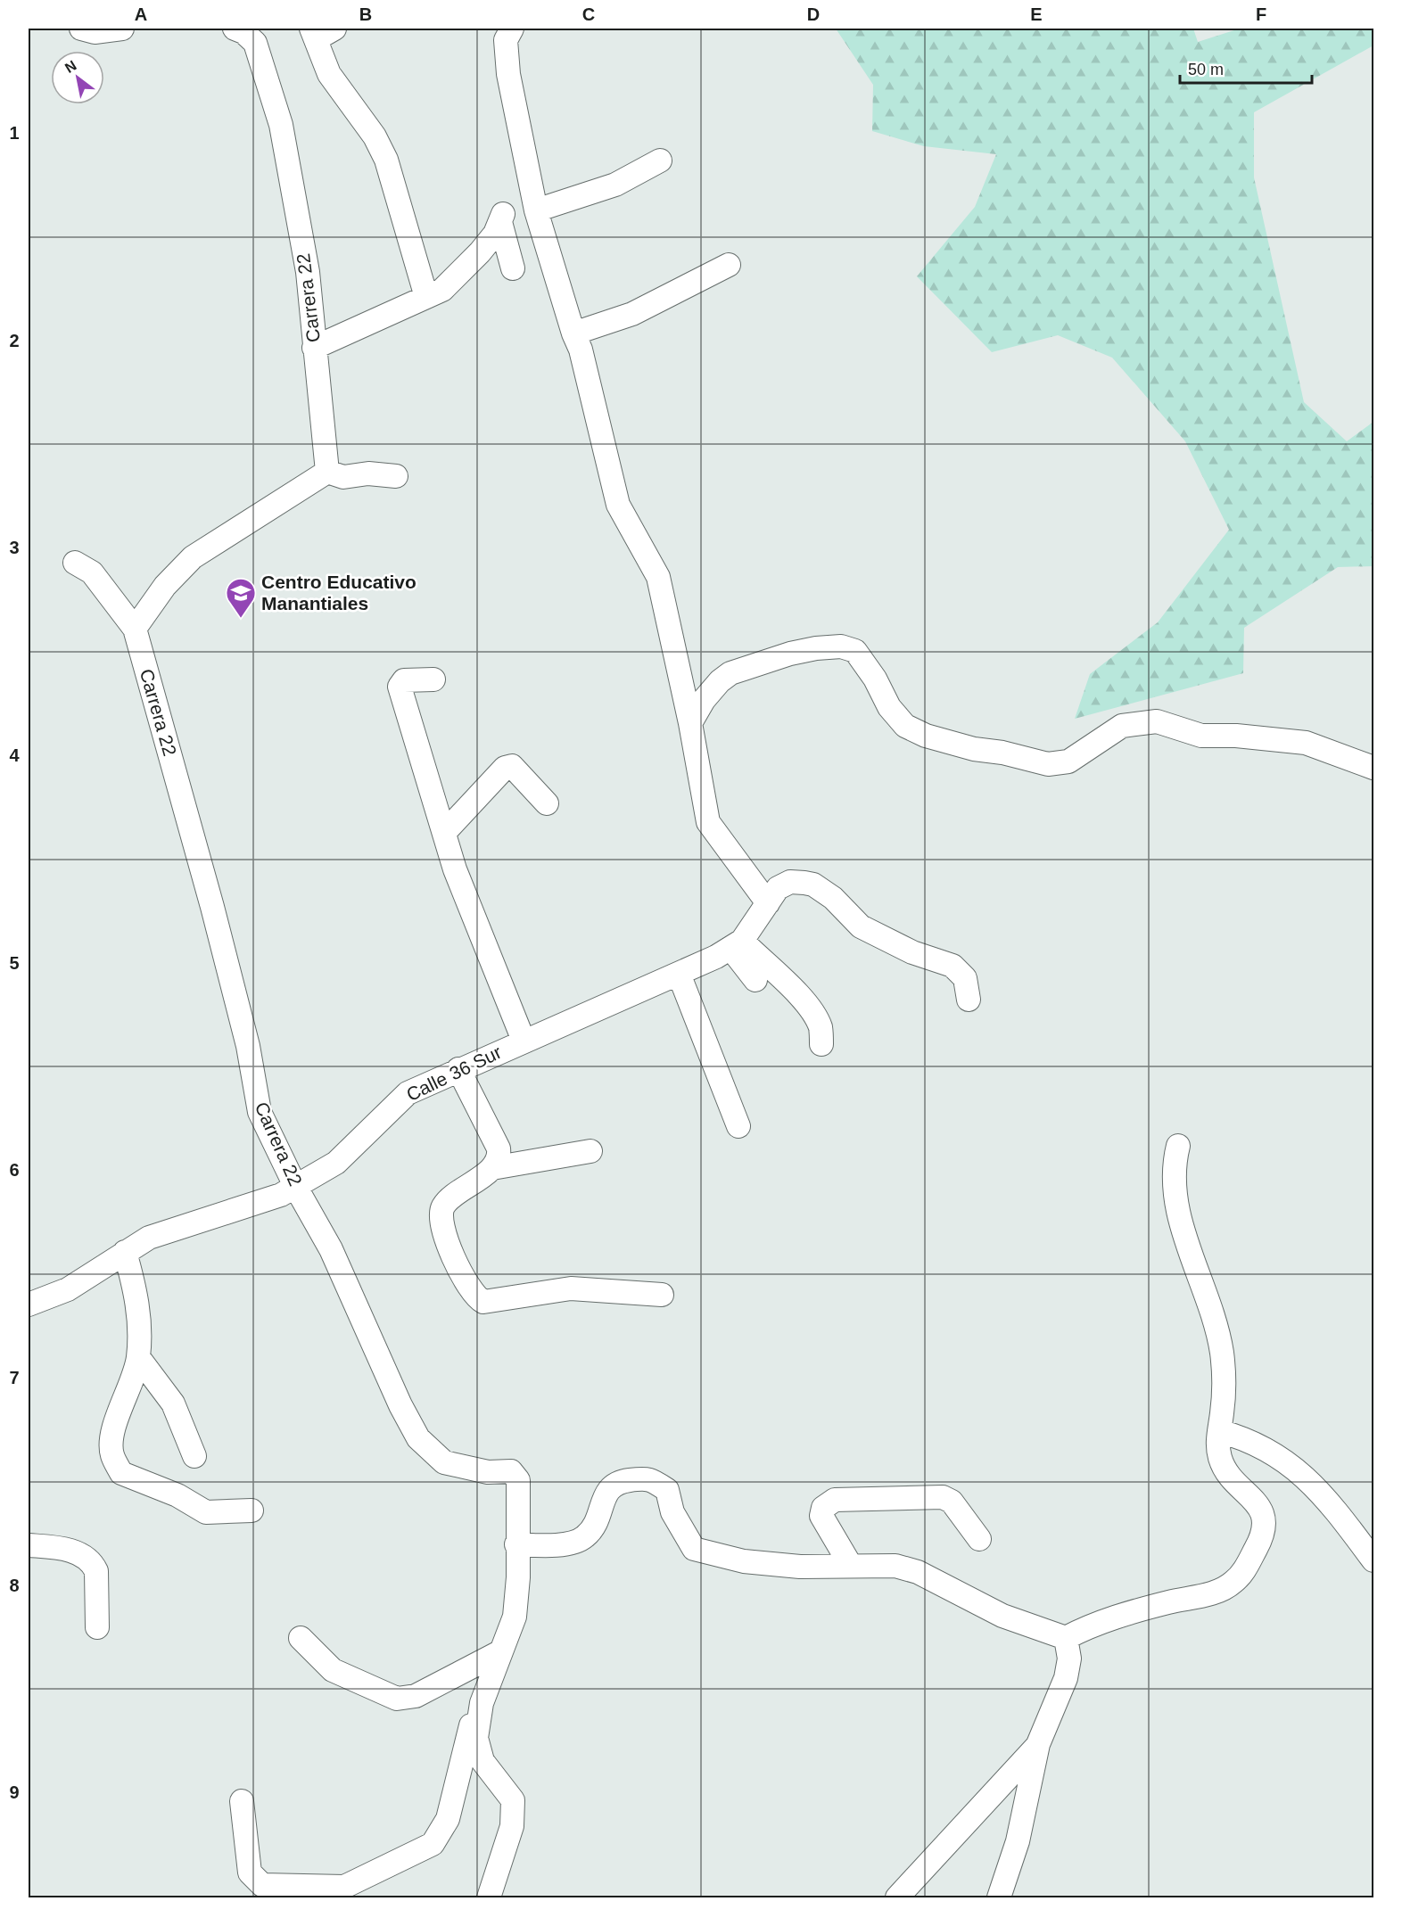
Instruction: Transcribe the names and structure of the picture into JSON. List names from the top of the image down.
{
  "streets": {
    "street": ["Carrera 22", "Calle 36 Sur"]
  },
  "crossings": [
    ["Carrera 22", "Calle 36 Sur"]
  ],
  "places": {
    "school or university": ["Centro Educativo Manantiales"]
  },
  "scale_bar": "50 m",
  "north": "top left",
  "grid": {
    "columns": [
      "A",
      "B",
      "C",
      "D",
      "E",
      "F"
    ],
    "rows": [
      "1",
      "2",
      "3",
      "4",
      "5",
      "6",
      "7",
      "8",
      "9"
    ]
  }
}
